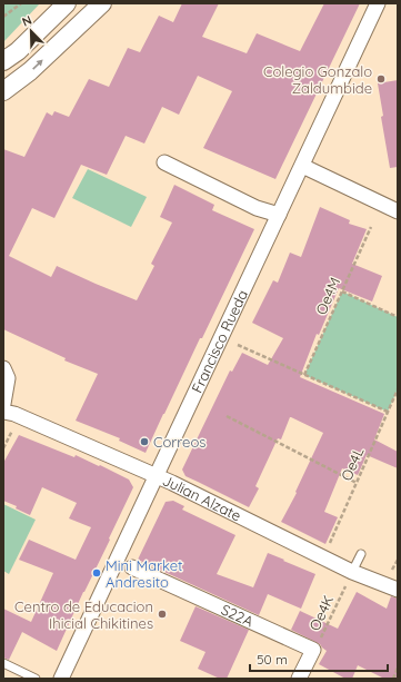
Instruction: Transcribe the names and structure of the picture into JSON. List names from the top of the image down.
{
  "streets": {
    "street": ["Francisco Rueda", "Julian Alzate", "S22A"],
    "path": ["Oe4M", "Oe4L", "Oe4K"]
  },
  "crossings": [
    ["Francisco Rueda", "Julian Alzate"],
    ["Julian Alzate", "Oe4K"]
  ],
  "places": [
    "Colegio Gonzalo Zaldumbide",
    "Correos",
    "Mini Market Andresito",
    "Centro de Educacion Ihicial Chikitines"
  ],
  "scale_bar": "50 m",
  "north": "top left"
}
